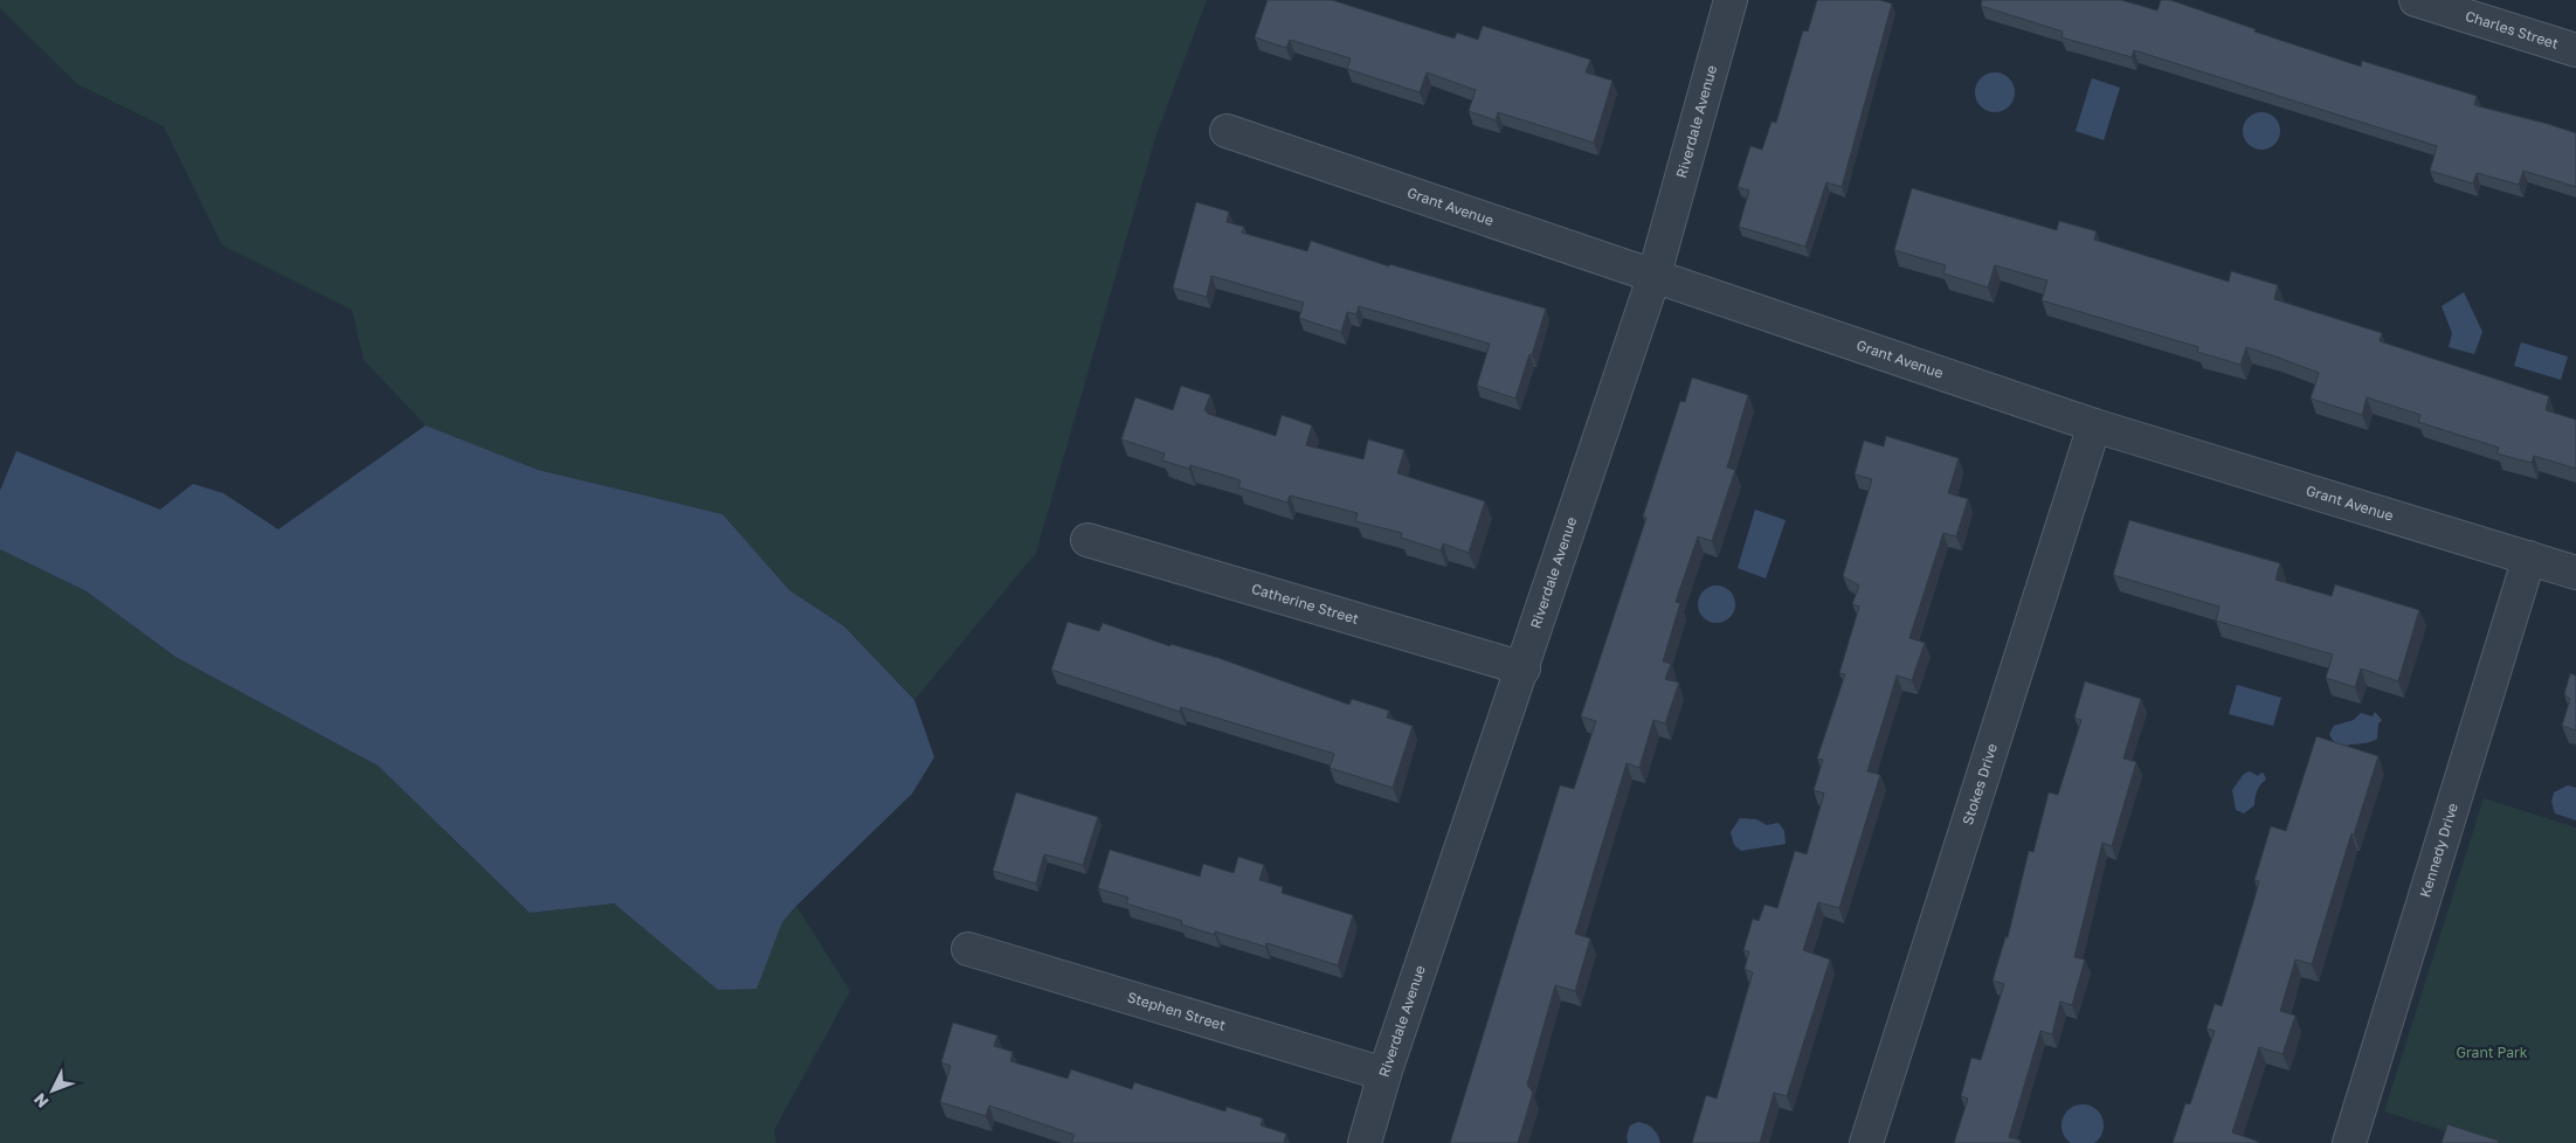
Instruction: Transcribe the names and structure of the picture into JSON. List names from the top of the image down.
{
  "streets": {
    "street": [
      "Charles Street",
      "Riverdale Avenue",
      "Grant Avenue",
      "Catherine Street",
      "Stokes Drive",
      "Kennedy Drive",
      "Stephen Street"
    ]
  },
  "crossings": [
    ["Riverdale Avenue", "Grant Avenue"],
    ["Riverdale Avenue", "Catherine Street"],
    ["Riverdale Avenue", "Stephen Street"],
    ["Grant Avenue", "Stokes Drive"],
    ["Grant Avenue", "Kennedy Drive"]
  ],
  "parks": ["Grant Park"],
  "north": "bottom left"
}
